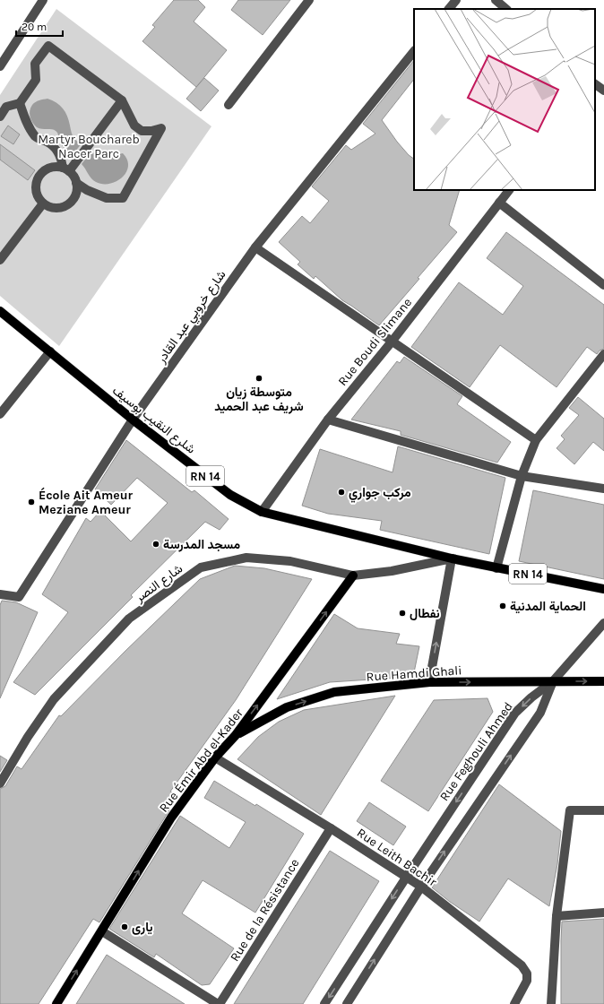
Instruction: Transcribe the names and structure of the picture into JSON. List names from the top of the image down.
{
  "streets": {
    "main road": [
      "شلرع النقيب بوسيف",
      "RN 14",
      "Rue Hamdi Ghali",
      "Rue Émir Abd el-Kader"
    ],
    "street": [
      "شارع خروبي عبد القادر",
      "Rue Boudi Slimane",
      "شارع النصر",
      "Rue Feghouli Ahmed",
      "Rue Leith Bachir",
      "Rue de la Résistance"
    ]
  },
  "crossings": [
    ["شارع خروبي عبد القادر", "شلرع النقيب بوسيف"],
    ["Rue Boudi Slimane", "شلرع النقيب بوسيف"],
    ["شلرع النقيب بوسيف", "RN 14"],
    ["شلرع النقيب بوسيف", "شارع النصر"],
    ["RN 14", "شارع النصر"],
    ["شارع النصر", "Rue Émir Abd el-Kader"],
    ["Rue Hamdi Ghali", "Rue Feghouli Ahmed"],
    ["Rue Hamdi Ghali", "Rue Émir Abd el-Kader"],
    ["Rue Feghouli Ahmed", "Rue Leith Bachir"],
    ["Rue Émir Abd el-Kader", "Rue Leith Bachir"],
    ["Rue Leith Bachir", "Rue de la Résistance"]
  ],
  "one_way": ["Rue Hamdi Ghali", "Rue Émir Abd el-Kader"],
  "parks": ["Martyr Bouchareb Nacer Parc"],
  "places": [
    "متوسطة زيان شريف عبد الحميد",
    "مركب جواري",
    "École Ait Ameur Meziane Ameur",
    "مسجد المدرسة",
    "الحماية المدنية",
    "نفطال",
    "يارى"
  ],
  "scale_bar": "20 m"
}
